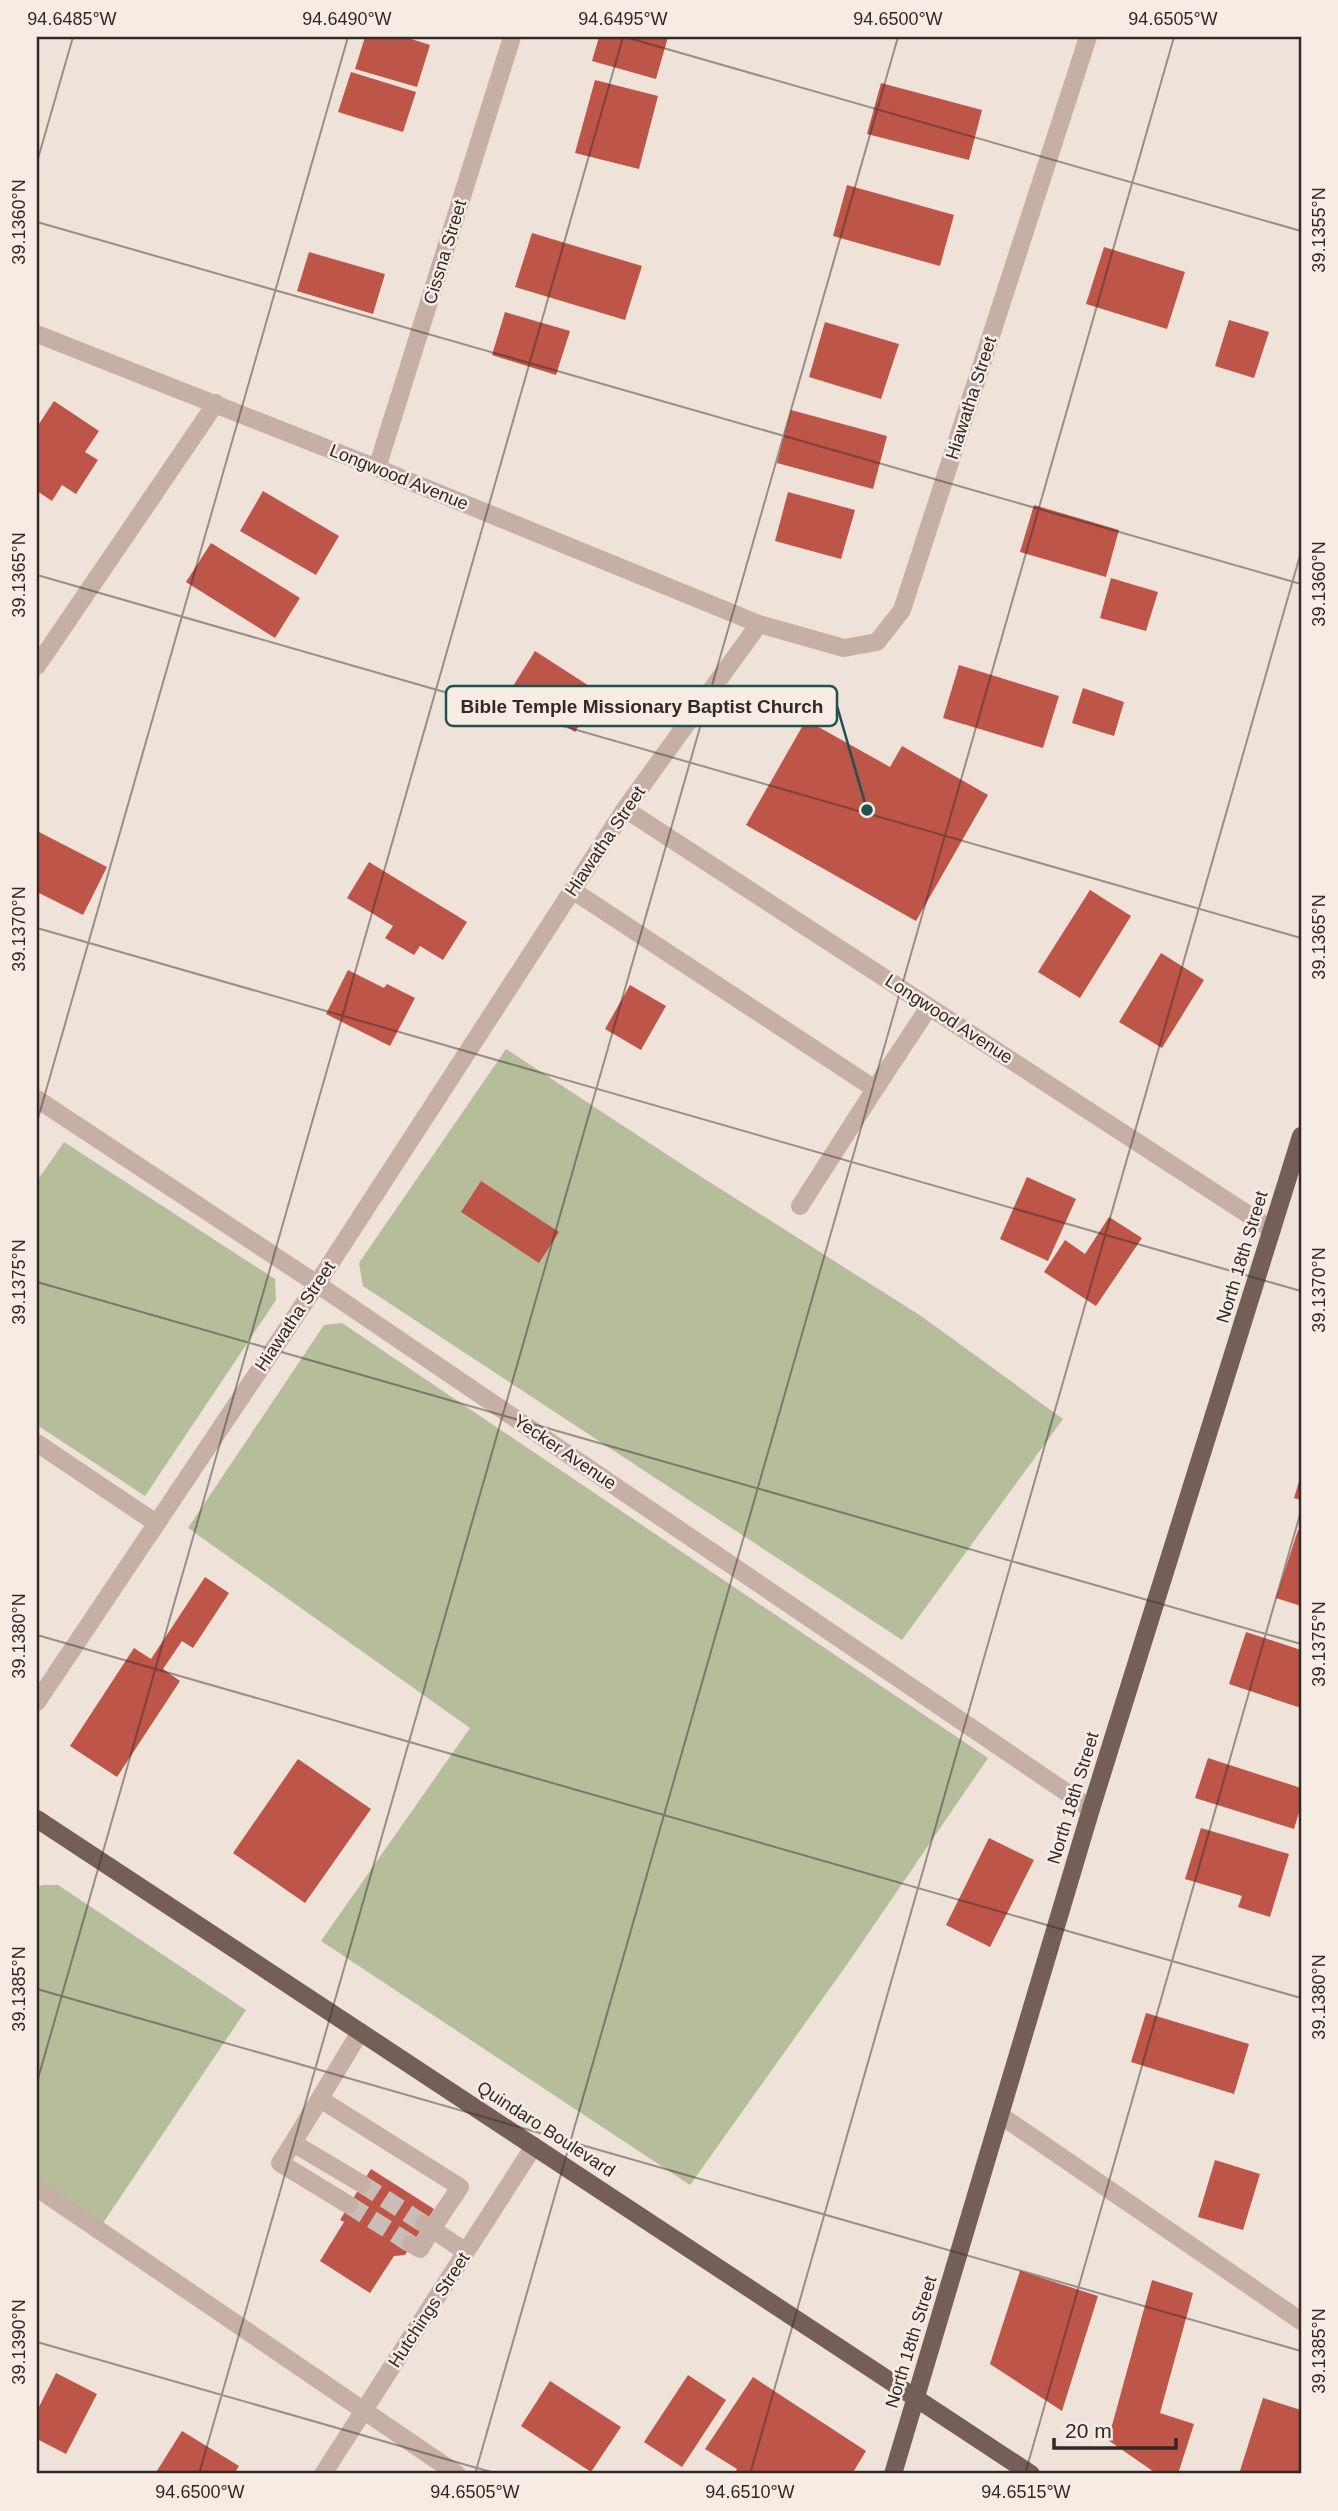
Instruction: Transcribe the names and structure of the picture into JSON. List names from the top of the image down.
{
  "streets": {
    "main road": ["North 18th Street", "Quindaro Boulevard"],
    "street": [
      "Cissna Street",
      "Hiawatha Street",
      "Longwood Avenue",
      "Yecker Avenue",
      "Hutchings Street"
    ]
  },
  "crossings": [
    ["Cissna Street", "Longwood Avenue"],
    ["Hiawatha Street", "Longwood Avenue"],
    ["Hiawatha Street", "Yecker Avenue"],
    ["Longwood Avenue", "North 18th Street"],
    ["North 18th Street", "Yecker Avenue"],
    ["North 18th Street", "Quindaro Boulevard"],
    ["Quindaro Boulevard", "Hutchings Street"]
  ],
  "places": ["Bible Temple Missionary Baptist Church"],
  "scale_bar": "20 m",
  "coordinates": [
    "94.6485°W",
    "94.6490°W",
    "94.6495°W",
    "94.6500°W",
    "94.6505°W",
    "39.1360°N",
    "39.1355°N",
    "39.1365°N",
    "39.1370°N",
    "39.1375°N",
    "39.1380°N",
    "39.1385°N",
    "39.1390°N",
    "94.6510°W",
    "94.6515°W"
  ]
}
